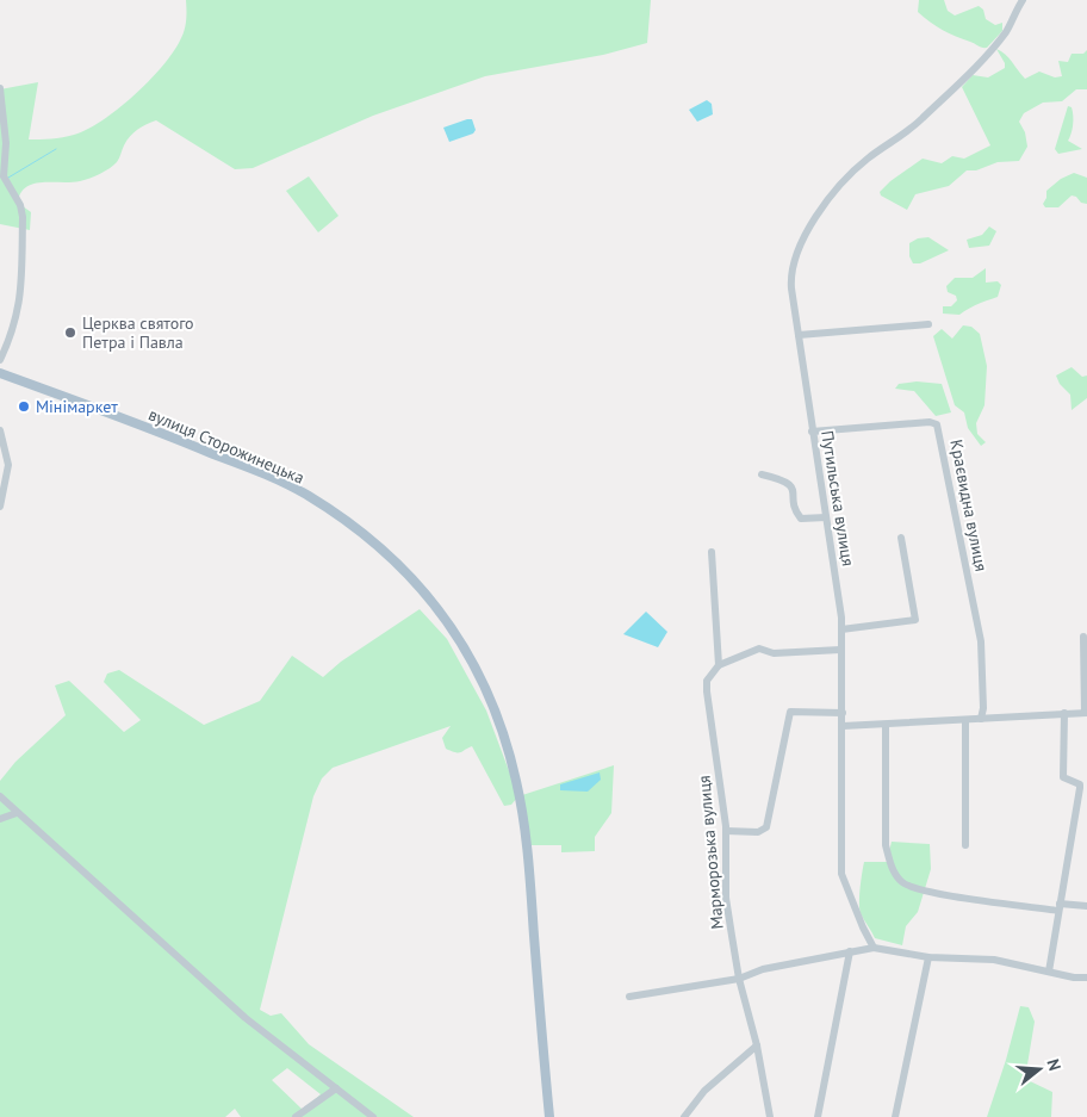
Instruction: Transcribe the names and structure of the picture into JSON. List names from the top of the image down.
{
  "streets": {
    "main road": ["вулиця Сторожинецька"],
    "street": ["Путильська вулиця", "Краєвидна вулиця", "Марморозька вулиця"]
  },
  "crossings": [
    ["Путильська вулиця", "Краєвидна вулиця"]
  ],
  "places": ["Церква святого Петра і Павла", "Мінімаркет"],
  "north": "right"
}
